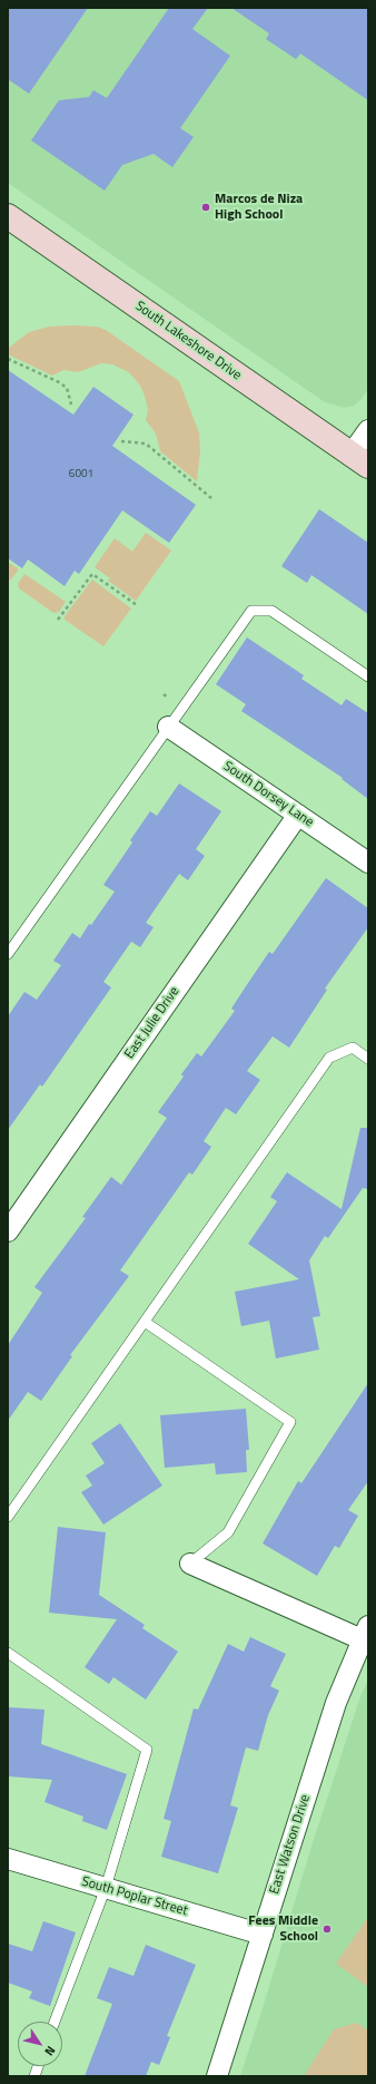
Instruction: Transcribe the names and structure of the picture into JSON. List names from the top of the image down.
{
  "streets": {
    "street": [
      "South Lakeshore Drive",
      "South Dorsey Lane",
      "East Julie Drive",
      "East Watson Drive",
      "South Poplar Street"
    ]
  },
  "crossings": [
    ["South Dorsey Lane", "East Julie Drive"],
    ["East Watson Drive", "South Poplar Street"]
  ],
  "places": ["Marcos de Niza High School", "Fees Middle School"],
  "house_numbers": ["6001"],
  "north": "bottom right"
}
